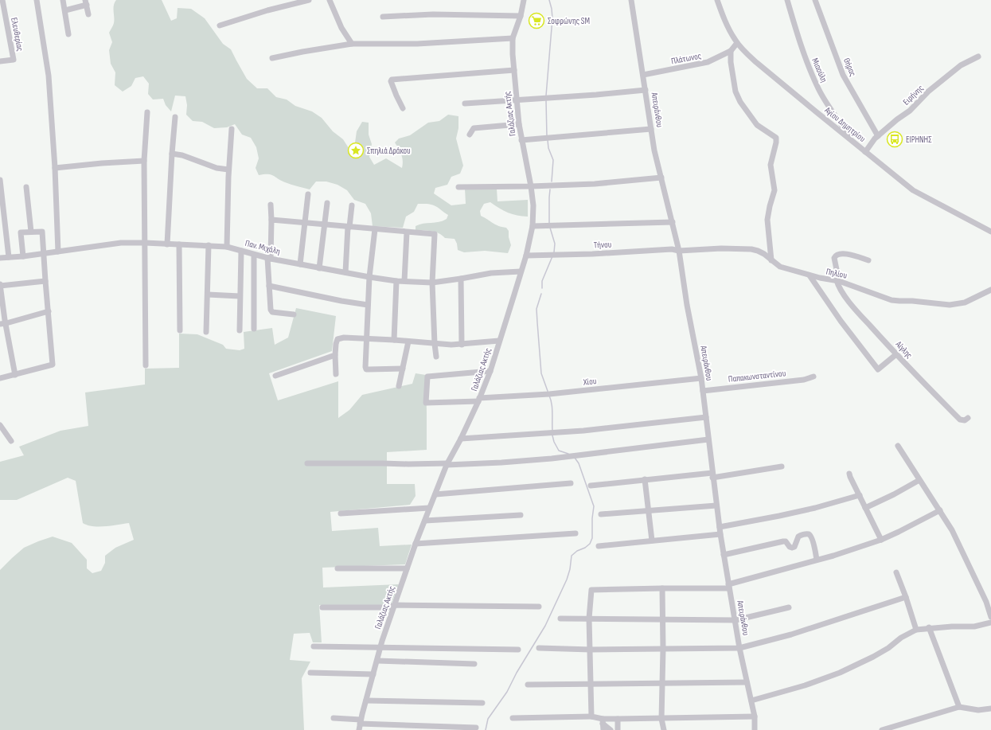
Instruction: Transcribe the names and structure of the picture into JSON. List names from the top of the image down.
{
  "streets": {
    "street": [
      "Ελευθερίας",
      "Πλάτωνος",
      "Θήρας",
      "Μιαούλη",
      "Ειρήνης",
      "Απειράνθου",
      "Γαλάζιας Ακτής",
      "Αγίου Δημητρίου",
      "Τήνου",
      "Παν. Μιχάλη",
      "Πηλίου",
      "Αίγλης",
      "Παπακωνσταντίνου",
      "Χίου"
    ]
  },
  "crossings": [
    ["Πλάτωνος", "Απειράνθου"],
    ["Θήρας", "Ειρήνης"],
    ["Μιαούλη", "Αγίου Δημητρίου"],
    ["Ειρήνης", "Αγίου Δημητρίου"],
    ["Απειράνθου", "Τήνου"],
    ["Απειράνθου", "Πηλίου"],
    ["Απειράνθου", "Παπακωνσταντίνου"],
    ["Απειράνθου", "Χίου"],
    ["Γαλάζιας Ακτής", "Τήνου"],
    ["Γαλάζιας Ακτής", "Παν. Μιχάλη"],
    ["Γαλάζιας Ακτής", "Χίου"],
    ["Τήνου", "Πηλίου"],
    ["Πηλίου", "Αίγλης"]
  ],
  "places": {
    "supermarket": ["Σοφρώνης SM"],
    "bus stop": ["ΕΙΡΗΝΗΣ"],
    "place": ["Σπηλιά Δράκου"]
  }
}
